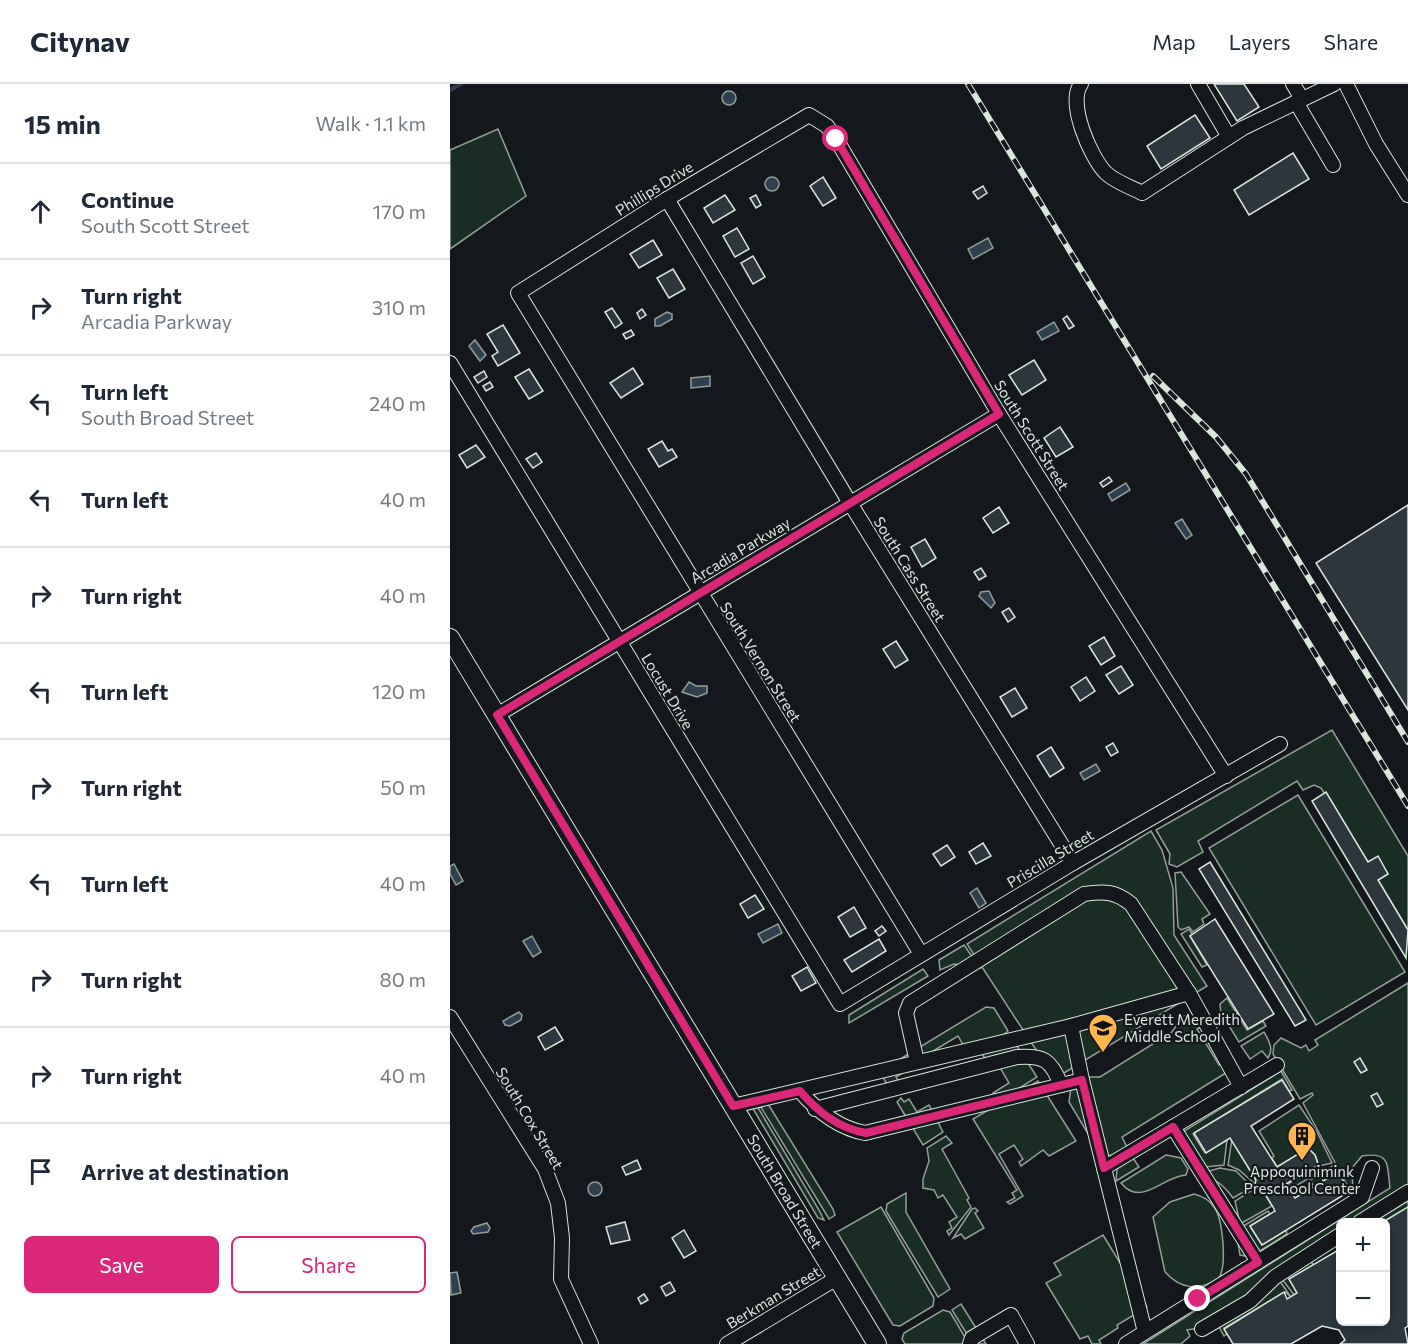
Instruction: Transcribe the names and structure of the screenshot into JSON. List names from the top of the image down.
{
  "streets": {
    "main road": ["South Broad Street"],
    "street": [
      "Phillips Drive",
      "South Scott Street",
      "Arcadia Parkway",
      "South Cass Street",
      "South Vernon Street",
      "Locust Drive",
      "Priscilla Street",
      "South Cox Street",
      "Berkman Street"
    ]
  },
  "crossings": [
    ["Phillips Drive", "South Scott Street"],
    ["Phillips Drive", "South Cass Street"],
    ["Phillips Drive", "South Vernon Street"],
    ["South Scott Street", "Arcadia Parkway"],
    ["South Scott Street", "Priscilla Street"],
    ["Arcadia Parkway", "South Cass Street"],
    ["Arcadia Parkway", "South Vernon Street"],
    ["Arcadia Parkway", "Locust Drive"],
    ["Arcadia Parkway", "South Broad Street"],
    ["South Cass Street", "Priscilla Street"],
    ["South Vernon Street", "Priscilla Street"],
    ["Locust Drive", "Priscilla Street"],
    ["South Broad Street", "Berkman Street"]
  ],
  "places": {
    "school or university": ["Everett Meredith Middle School"],
    "building": ["Appoquinimink Preschool Center"]
  },
  "page": {
    "header": "Citynav",
    "nav": ["Map", "Layers", "Share"],
    "heading": ["15 min", "Walk · 1.1 km"],
    "list": [
      ["Continue", "South Scott Street", "170 m"],
      ["Turn right", "Arcadia Parkway", "310 m"],
      ["Turn left", "South Broad Street", "240 m"],
      ["Turn left", "40 m"],
      ["Turn right", "40 m"],
      ["Turn left", "120 m"],
      ["Turn right", "50 m"],
      ["Turn left", "40 m"],
      ["Turn right", "80 m"],
      ["Turn right", "40 m"],
      "Arrive at destination"
    ],
    "buttons": ["Save", "Share"],
    "map_buttons": ["+", "−"]
  }
}
